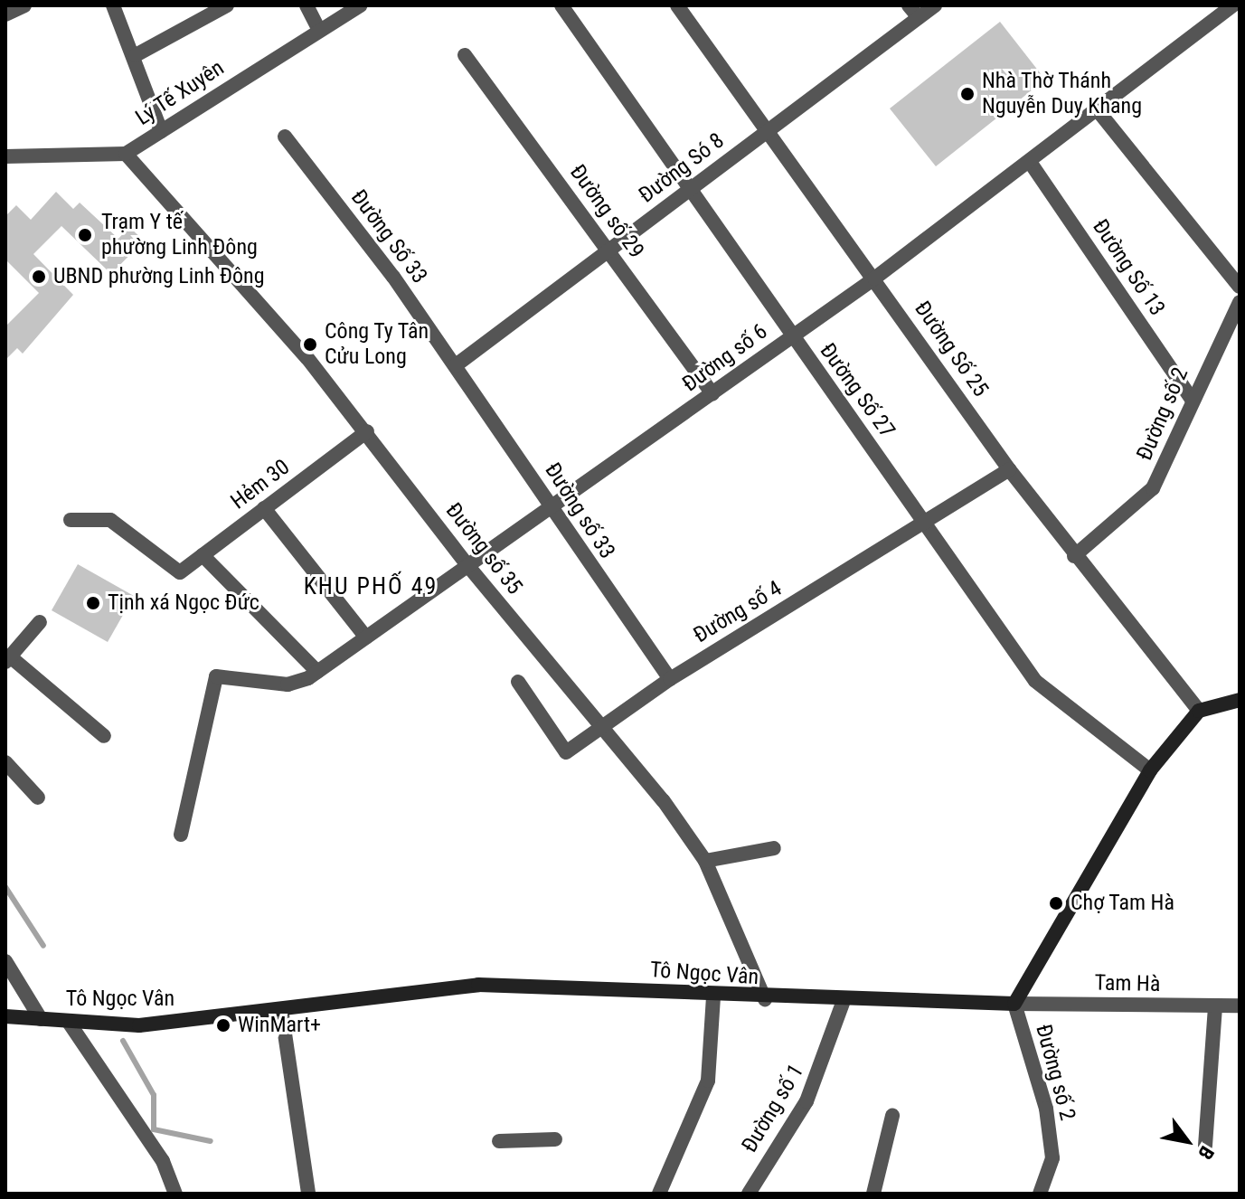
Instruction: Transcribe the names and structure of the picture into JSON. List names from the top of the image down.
{
  "streets": {
    "main road": ["Tô Ngọc Vân"],
    "street": [
      "Lý Tế Xuyên",
      "Đường Só 8",
      "Đường số 29",
      "Đường Số 33",
      "Đường Số 13",
      "Đường Số 25",
      "Đường số 6",
      "Đường Số 27",
      "Đường số 2",
      "Hẻm 30",
      "Đường số 33",
      "Đường số 35",
      "Đường số 4",
      "Tam Hà",
      "Đường số 1"
    ]
  },
  "crossings": [
    ["Lý Tế Xuyên", "Đường số 35"],
    ["Đường Só 8", "Đường số 29"],
    ["Đường Só 8", "Đường Số 33"],
    ["Đường Só 8", "Đường Số 25"],
    ["Đường Só 8", "Đường Số 27"],
    ["Đường Só 8", "Đường số 33"],
    ["Đường số 29", "Đường số 6"],
    ["Đường Số 33", "Đường số 33"],
    ["Đường Số 13", "Đường số 6"],
    ["Đường Số 13", "Đường số 2"],
    ["Đường Số 25", "Đường số 6"],
    ["Đường Số 25", "Đường số 2"],
    ["Đường Số 25", "Đường số 4"],
    ["Đường số 6", "Đường Số 27"],
    ["Đường số 6", "Đường số 33"],
    ["Đường số 6", "Đường số 35"],
    ["Đường Số 27", "Đường số 4"],
    ["Đường số 2", "Tô Ngọc Vân"],
    ["Đường số 2", "Tam Hà"],
    ["Hẻm 30", "Đường số 35"],
    ["Đường số 33", "Đường số 4"],
    ["Đường số 35", "Đường số 4"],
    ["Đường số 35", "Tô Ngọc Vân"],
    ["Tô Ngọc Vân", "Tam Hà"],
    ["Tô Ngọc Vân", "Đường số 1"]
  ],
  "districts": ["KHU PHỐ 49"],
  "places": [
    "Nhà Thờ Thánh Nguyễn Duy Khang",
    "Trạm Y tế phường Linh Đông",
    "UBND phường Linh Đông",
    "Công Ty Tân Cửu Long",
    "Tịnh xá Ngọc Đức",
    "Chợ Tam Hà",
    "WinMart+"
  ],
  "north": "bottom right"
}
